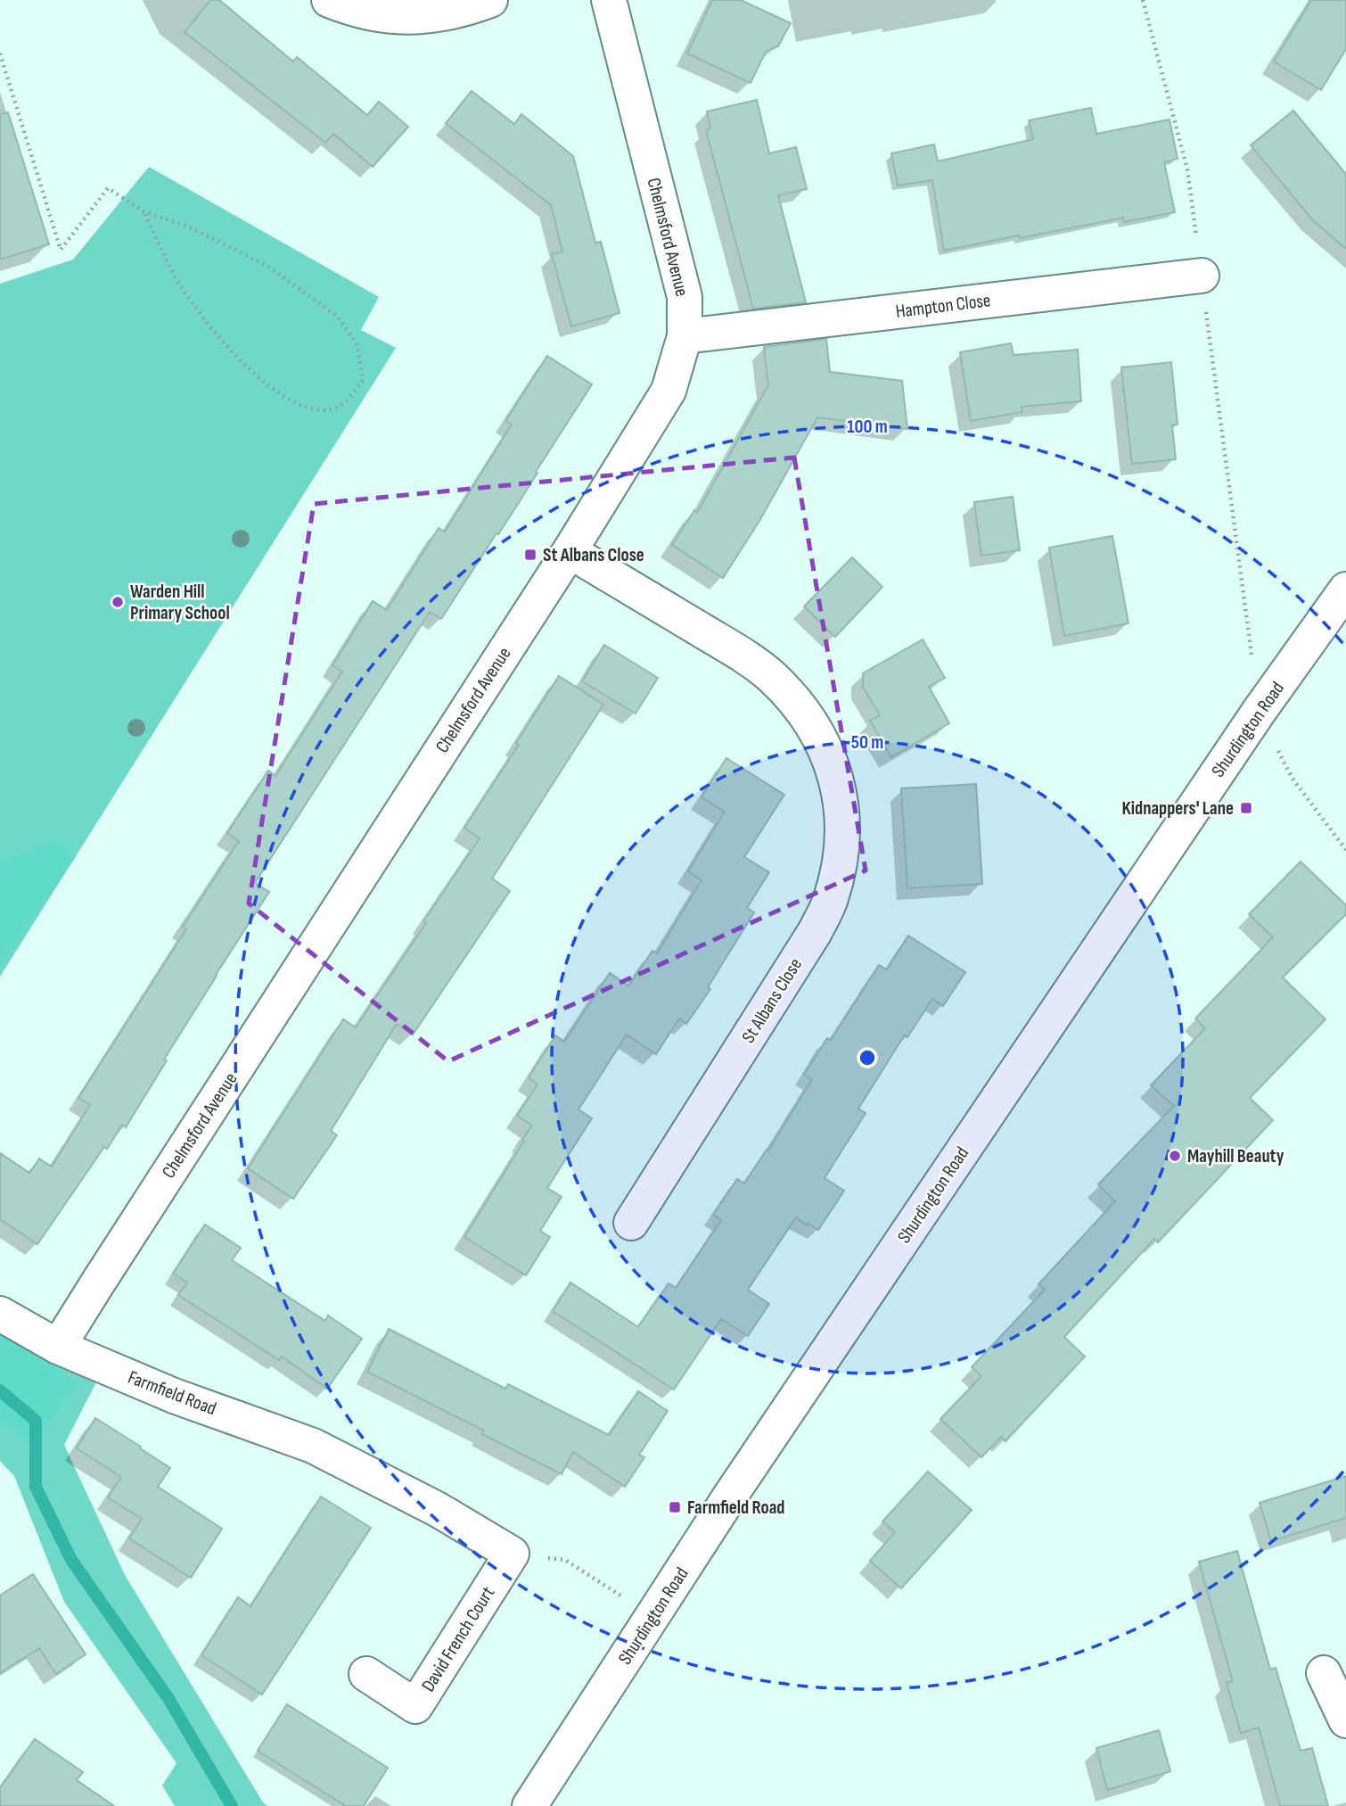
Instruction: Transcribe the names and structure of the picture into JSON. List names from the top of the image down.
{
  "streets": {
    "street": [
      "Chelmsford Avenue",
      "Hampton Close",
      "Shurdington Road",
      "St Albans Close",
      "Farmfield Road",
      "David French Court"
    ]
  },
  "crossings": [
    ["Chelmsford Avenue", "Hampton Close"],
    ["Chelmsford Avenue", "St Albans Close"],
    ["Chelmsford Avenue", "Farmfield Road"],
    ["Farmfield Road", "David French Court"]
  ],
  "places": {
    "transit": ["St Albans Close", "Kidnappers' Lane", "Farmfield Road"],
    "other": ["Warden Hill Primary School", "Mayhill Beauty"]
  },
  "rings": ["100 m", "50 m"]
}
